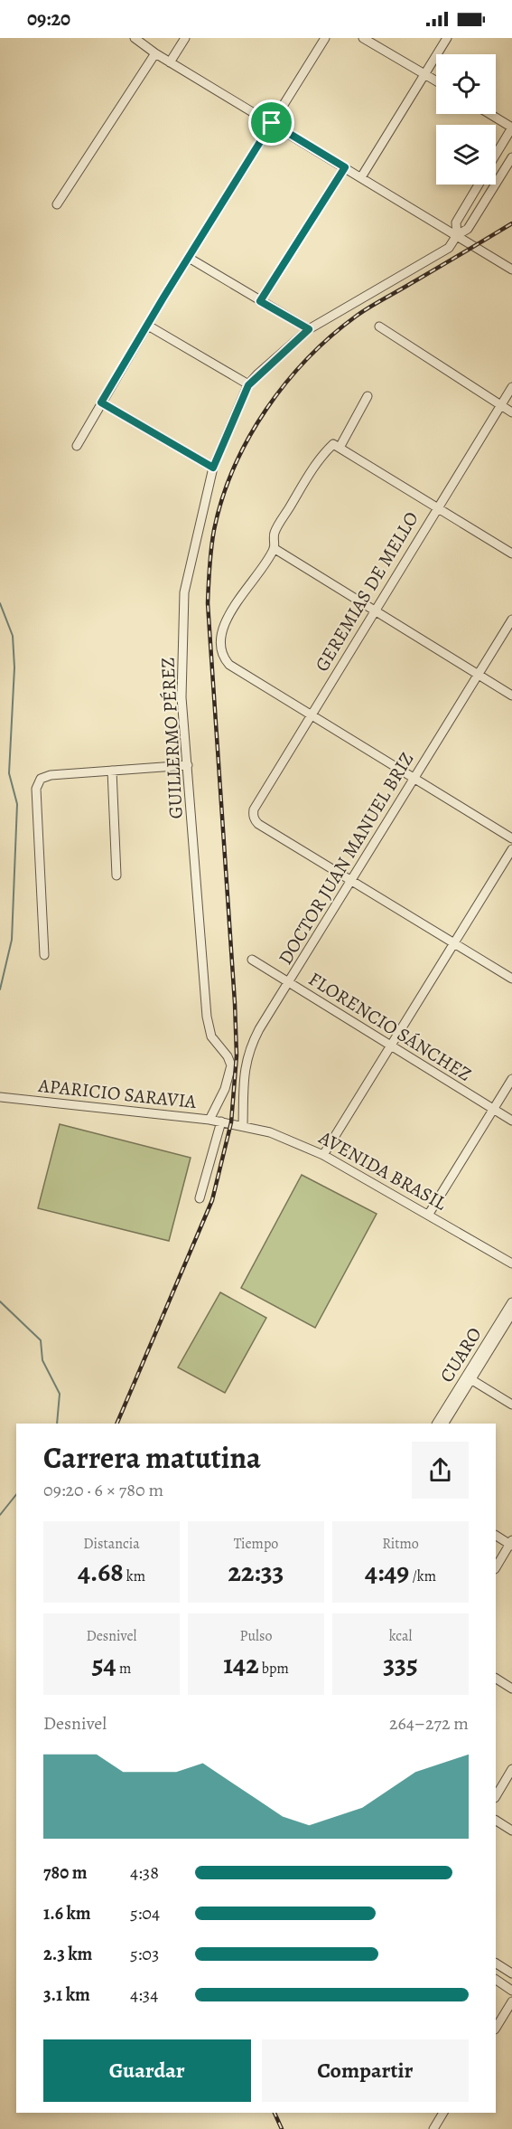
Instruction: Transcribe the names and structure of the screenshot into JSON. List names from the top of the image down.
{
  "streets": {
    "street": [
      "GEREMIAS DE MELLO",
      "GUILLERMO PÉREZ",
      "DOCTOR JUAN MANUEL BRIZ",
      "FLORENCIO SÁNCHEZ",
      "APARICIO SARAVIA",
      "AVENIDA BRASIL",
      "CUARO"
    ]
  },
  "crossings": [
    ["GEREMIAS DE MELLO", "DOCTOR JUAN MANUEL BRIZ"],
    ["GUILLERMO PÉREZ", "APARICIO SARAVIA"],
    ["DOCTOR JUAN MANUEL BRIZ", "FLORENCIO SÁNCHEZ"],
    ["DOCTOR JUAN MANUEL BRIZ", "AVENIDA BRASIL"],
    ["APARICIO SARAVIA", "AVENIDA BRASIL"]
  ],
  "page": {
    "status": "09:20",
    "heading": ["Carrera matutina", "09:20 · 6 × 780 m"],
    "stats": [
      ["Distancia", "4.68 km"],
      ["Tiempo", "22:33"],
      ["Ritmo", "4:49 /km"],
      ["Desnivel", "54 m"],
      ["Pulso", "142 bpm"],
      ["kcal", "335"]
    ],
    "chart": ["Desnivel", "264–272 m"],
    "list": [
      {
        "name": "780 m",
        "note": "4:38"
      },
      {
        "name": "1.6 km",
        "note": "5:04"
      },
      {
        "name": "2.3 km",
        "note": "5:03"
      },
      {
        "name": "3.1 km",
        "note": "4:34"
      }
    ],
    "buttons": ["Guardar", "Compartir"]
  }
}
